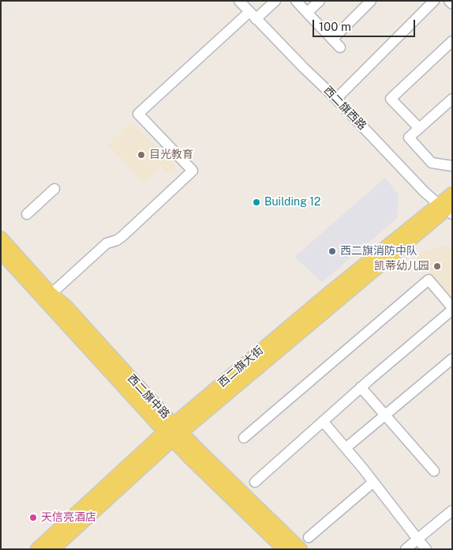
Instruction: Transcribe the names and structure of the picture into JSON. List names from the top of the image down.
{
  "streets": {
    "main road": ["西二旗大街", "西二旗中路"],
    "street": ["西二旗西路"]
  },
  "crossings": [
    ["西二旗西路", "西二旗大街"],
    ["西二旗大街", "西二旗中路"]
  ],
  "places": [
    "目光教育",
    "Building 12",
    "西二旗消防中队",
    "凯蒂幼儿园",
    "天信亮酒店"
  ],
  "scale_bar": "100 m"
}
